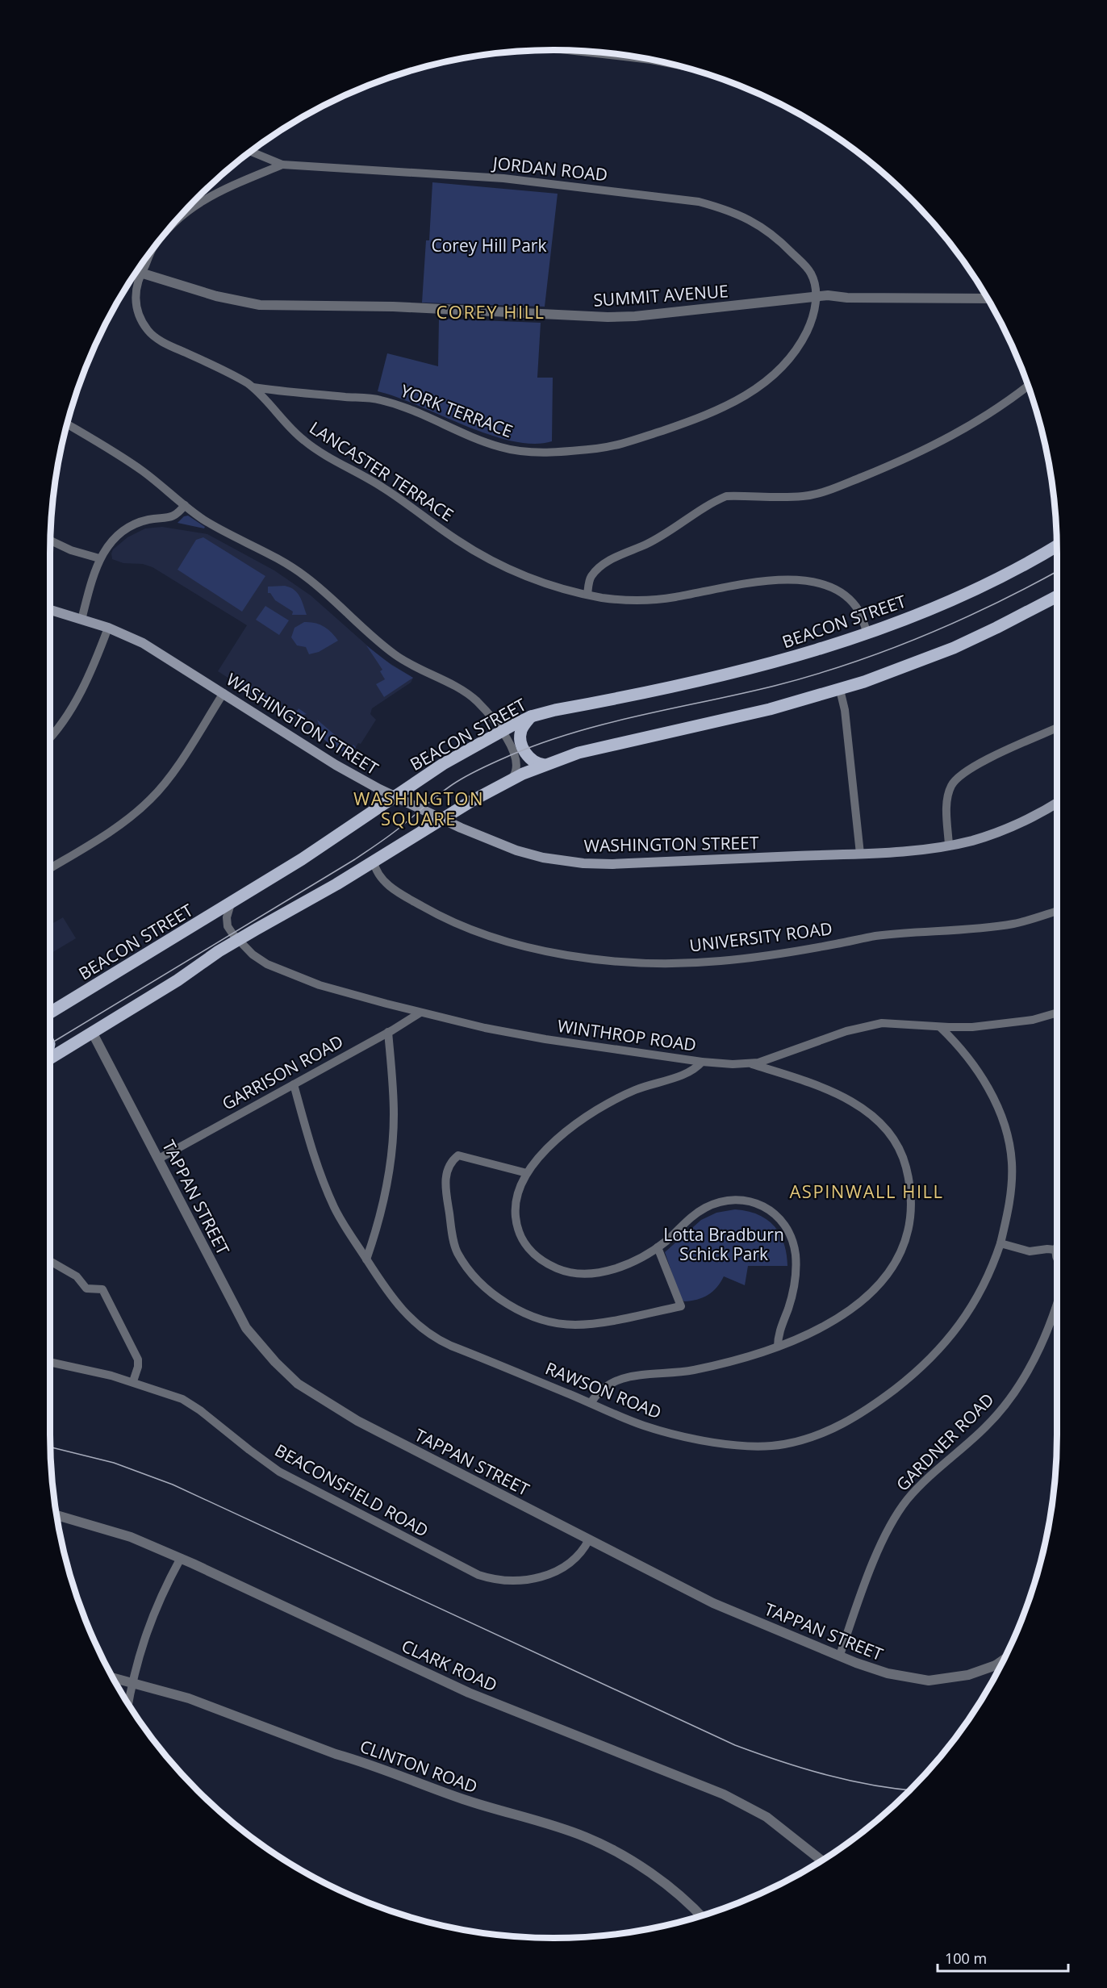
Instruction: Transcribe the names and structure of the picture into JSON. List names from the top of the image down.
{
  "streets": {
    "main road": ["BEACON STREET", "WASHINGTON STREET"],
    "street": [
      "JORDAN ROAD",
      "SUMMIT AVENUE",
      "YORK TERRACE",
      "LANCASTER TERRACE",
      "UNIVERSITY ROAD",
      "WINTHROP ROAD",
      "GARRISON ROAD",
      "TAPPAN STREET",
      "RAWSON ROAD",
      "GARDNER ROAD",
      "BEACONSFIELD ROAD",
      "CLARK ROAD",
      "CLINTON ROAD"
    ]
  },
  "crossings": [
    ["JORDAN ROAD", "SUMMIT AVENUE"],
    ["JORDAN ROAD", "YORK TERRACE"],
    ["JORDAN ROAD", "LANCASTER TERRACE"],
    ["SUMMIT AVENUE", "YORK TERRACE"],
    ["SUMMIT AVENUE", "LANCASTER TERRACE"],
    ["YORK TERRACE", "LANCASTER TERRACE"],
    ["LANCASTER TERRACE", "BEACON STREET"],
    ["BEACON STREET", "WASHINGTON STREET"],
    ["BEACON STREET", "WINTHROP ROAD"],
    ["WINTHROP ROAD", "GARRISON ROAD"],
    ["WINTHROP ROAD", "RAWSON ROAD"],
    ["GARRISON ROAD", "TAPPAN STREET"],
    ["GARRISON ROAD", "RAWSON ROAD"],
    ["TAPPAN STREET", "GARDNER ROAD"],
    ["TAPPAN STREET", "BEACONSFIELD ROAD"]
  ],
  "districts": ["COREY HILL", "WASHINGTON SQUARE", "ASPINWALL HILL"],
  "parks": ["Corey Hill Park", "Lotta Bradburn Schick Park"],
  "scale_bar": "100 m"
}
